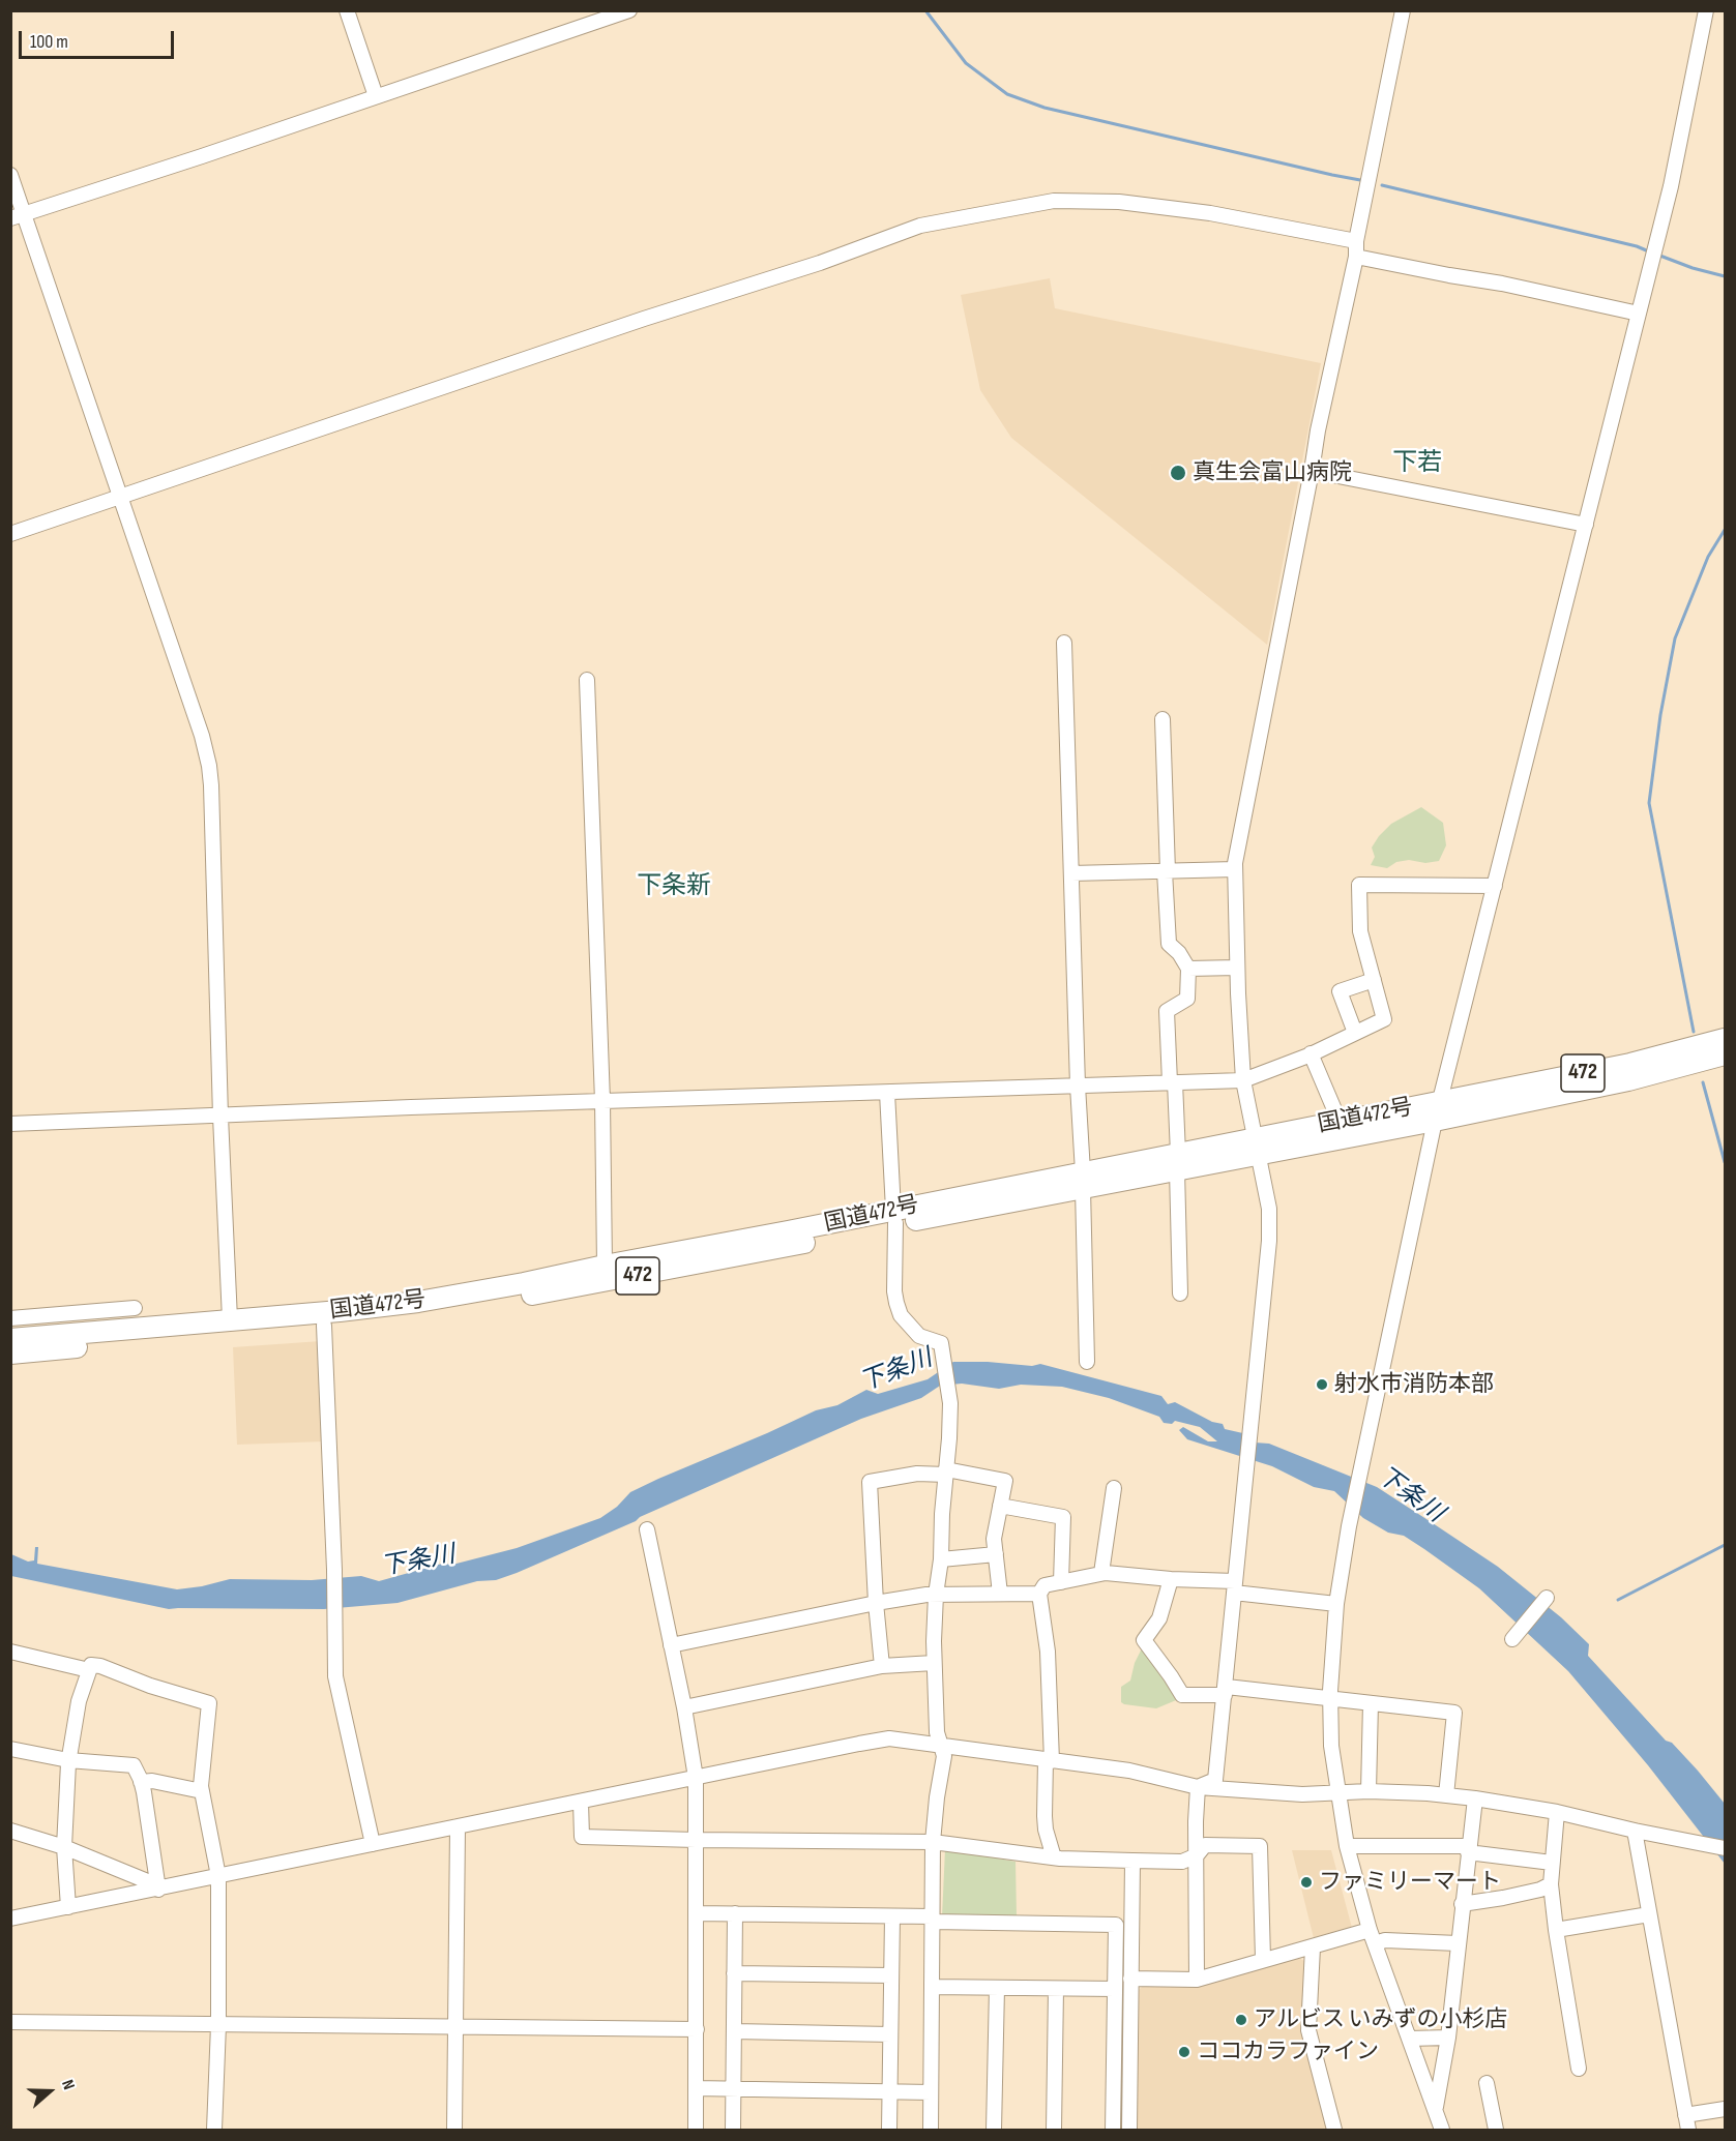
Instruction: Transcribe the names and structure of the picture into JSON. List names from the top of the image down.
{
  "streets": {
    "highway": ["472", "国道472号"]
  },
  "districts": ["下若", "下条新"],
  "water": ["下条川"],
  "places": [
    "真生会富山病院",
    "射水市消防本部",
    "ファミリーマート",
    "アルビス いみずの小杉店",
    "ココカラファイン"
  ],
  "scale_bar": "100 m",
  "north": "right"
}
